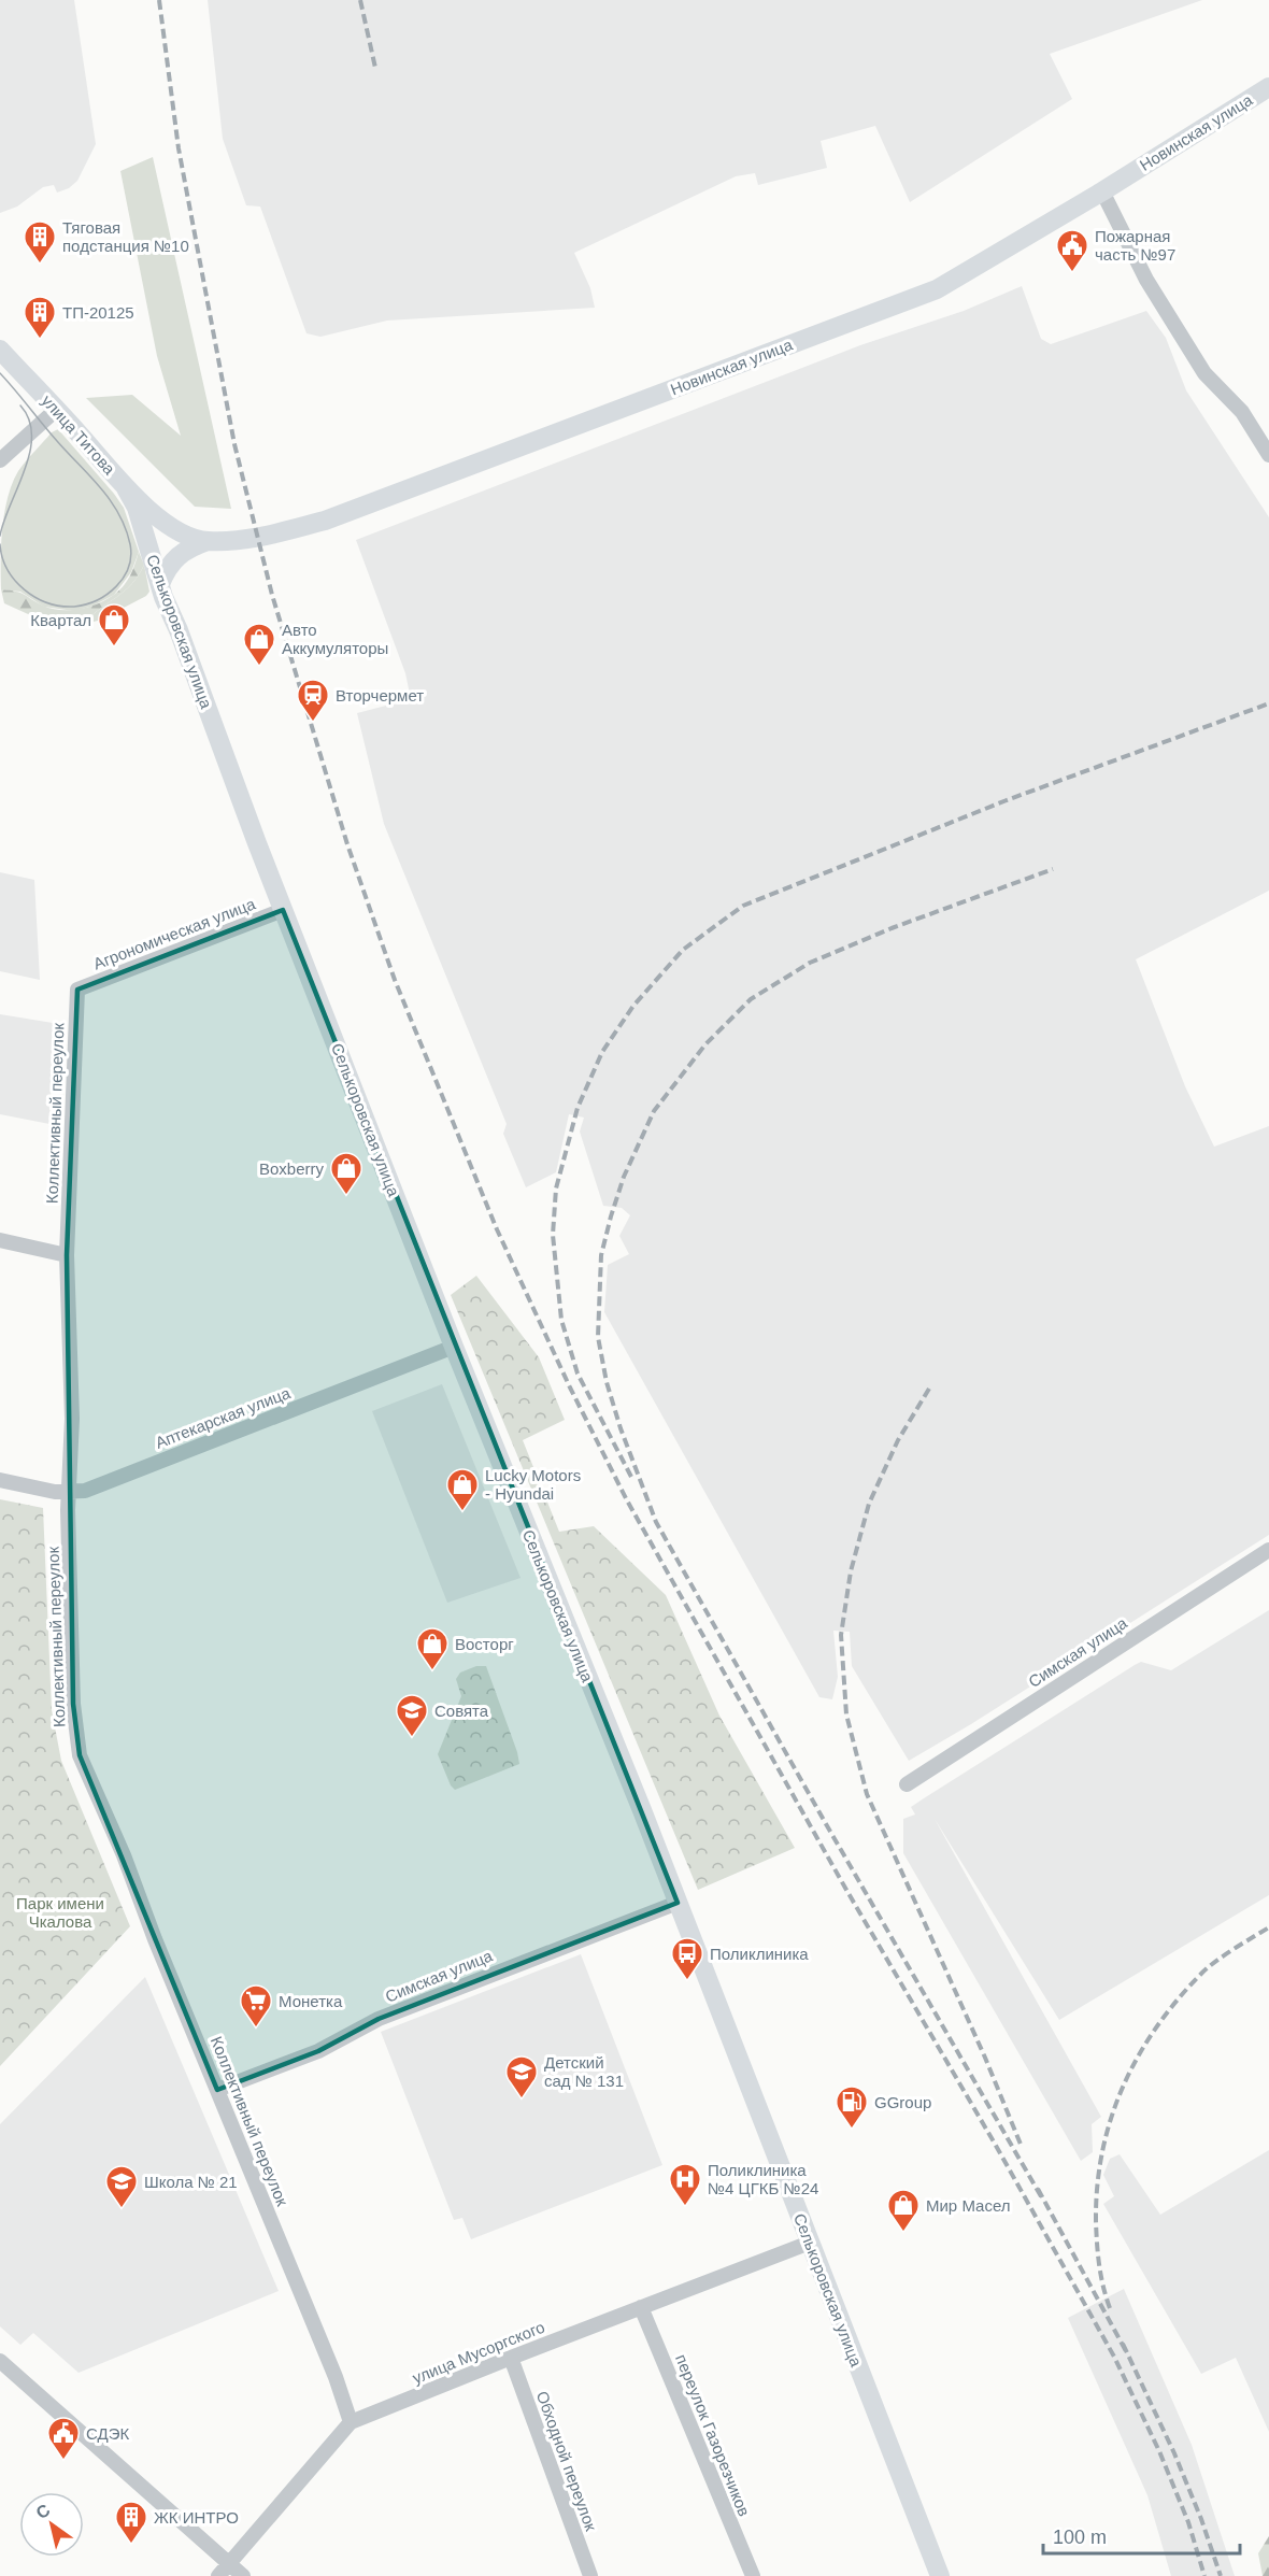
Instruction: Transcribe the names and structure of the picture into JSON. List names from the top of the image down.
{
  "streets": {
    "main road": ["Новинская улица", "улица Титова", "Селькоровская улица"],
    "street": [
      "Агрономическая улица",
      "Коллективный переулок",
      "Аптекарская улица",
      "Симская улица",
      "улица Мусоргского",
      "переулок Газорезчиков",
      "Обходной переулок"
    ]
  },
  "crossings": [
    ["Новинская улица", "улица Титова"],
    ["улица Титова", "Селькоровская улица"],
    ["Селькоровская улица", "Агрономическая улица"],
    ["Селькоровская улица", "Аптекарская улица"],
    ["Селькоровская улица", "Симская улица"],
    ["Селькоровская улица", "улица Мусоргского"],
    ["Агрономическая улица", "Коллективный переулок"],
    ["Коллективный переулок", "Аптекарская улица"],
    ["Коллективный переулок", "Симская улица"],
    ["Коллективный переулок", "улица Мусоргского"],
    ["улица Мусоргского", "переулок Газорезчиков"],
    ["улица Мусоргского", "Обходной переулок"]
  ],
  "parks": ["Парк имени Чкалова"],
  "places": {
    "building": ["Тяговая подстанция №10", "ТП-20125", "ЖК ИНТРО"],
    "public building": ["Пожарная часть №97", "СДЭК"],
    "shop": [
      "Квартал",
      "Авто Аккумуляторы",
      "Boxberry",
      "Lucky Motors - Hyundai",
      "Восторг",
      "Мир Масел"
    ],
    "station": ["Вторчермет"],
    "school or university": ["Совята", "Детский сад № 131", "Школа № 21"],
    "bus stop": ["Поликлиника"],
    "supermarket": ["Монетка"],
    "fuel station": ["GGroup"],
    "hospital": ["Поликлиника №4 ЦГКБ №24"]
  },
  "scale_bar": "100 m",
  "north": "top left"
}
